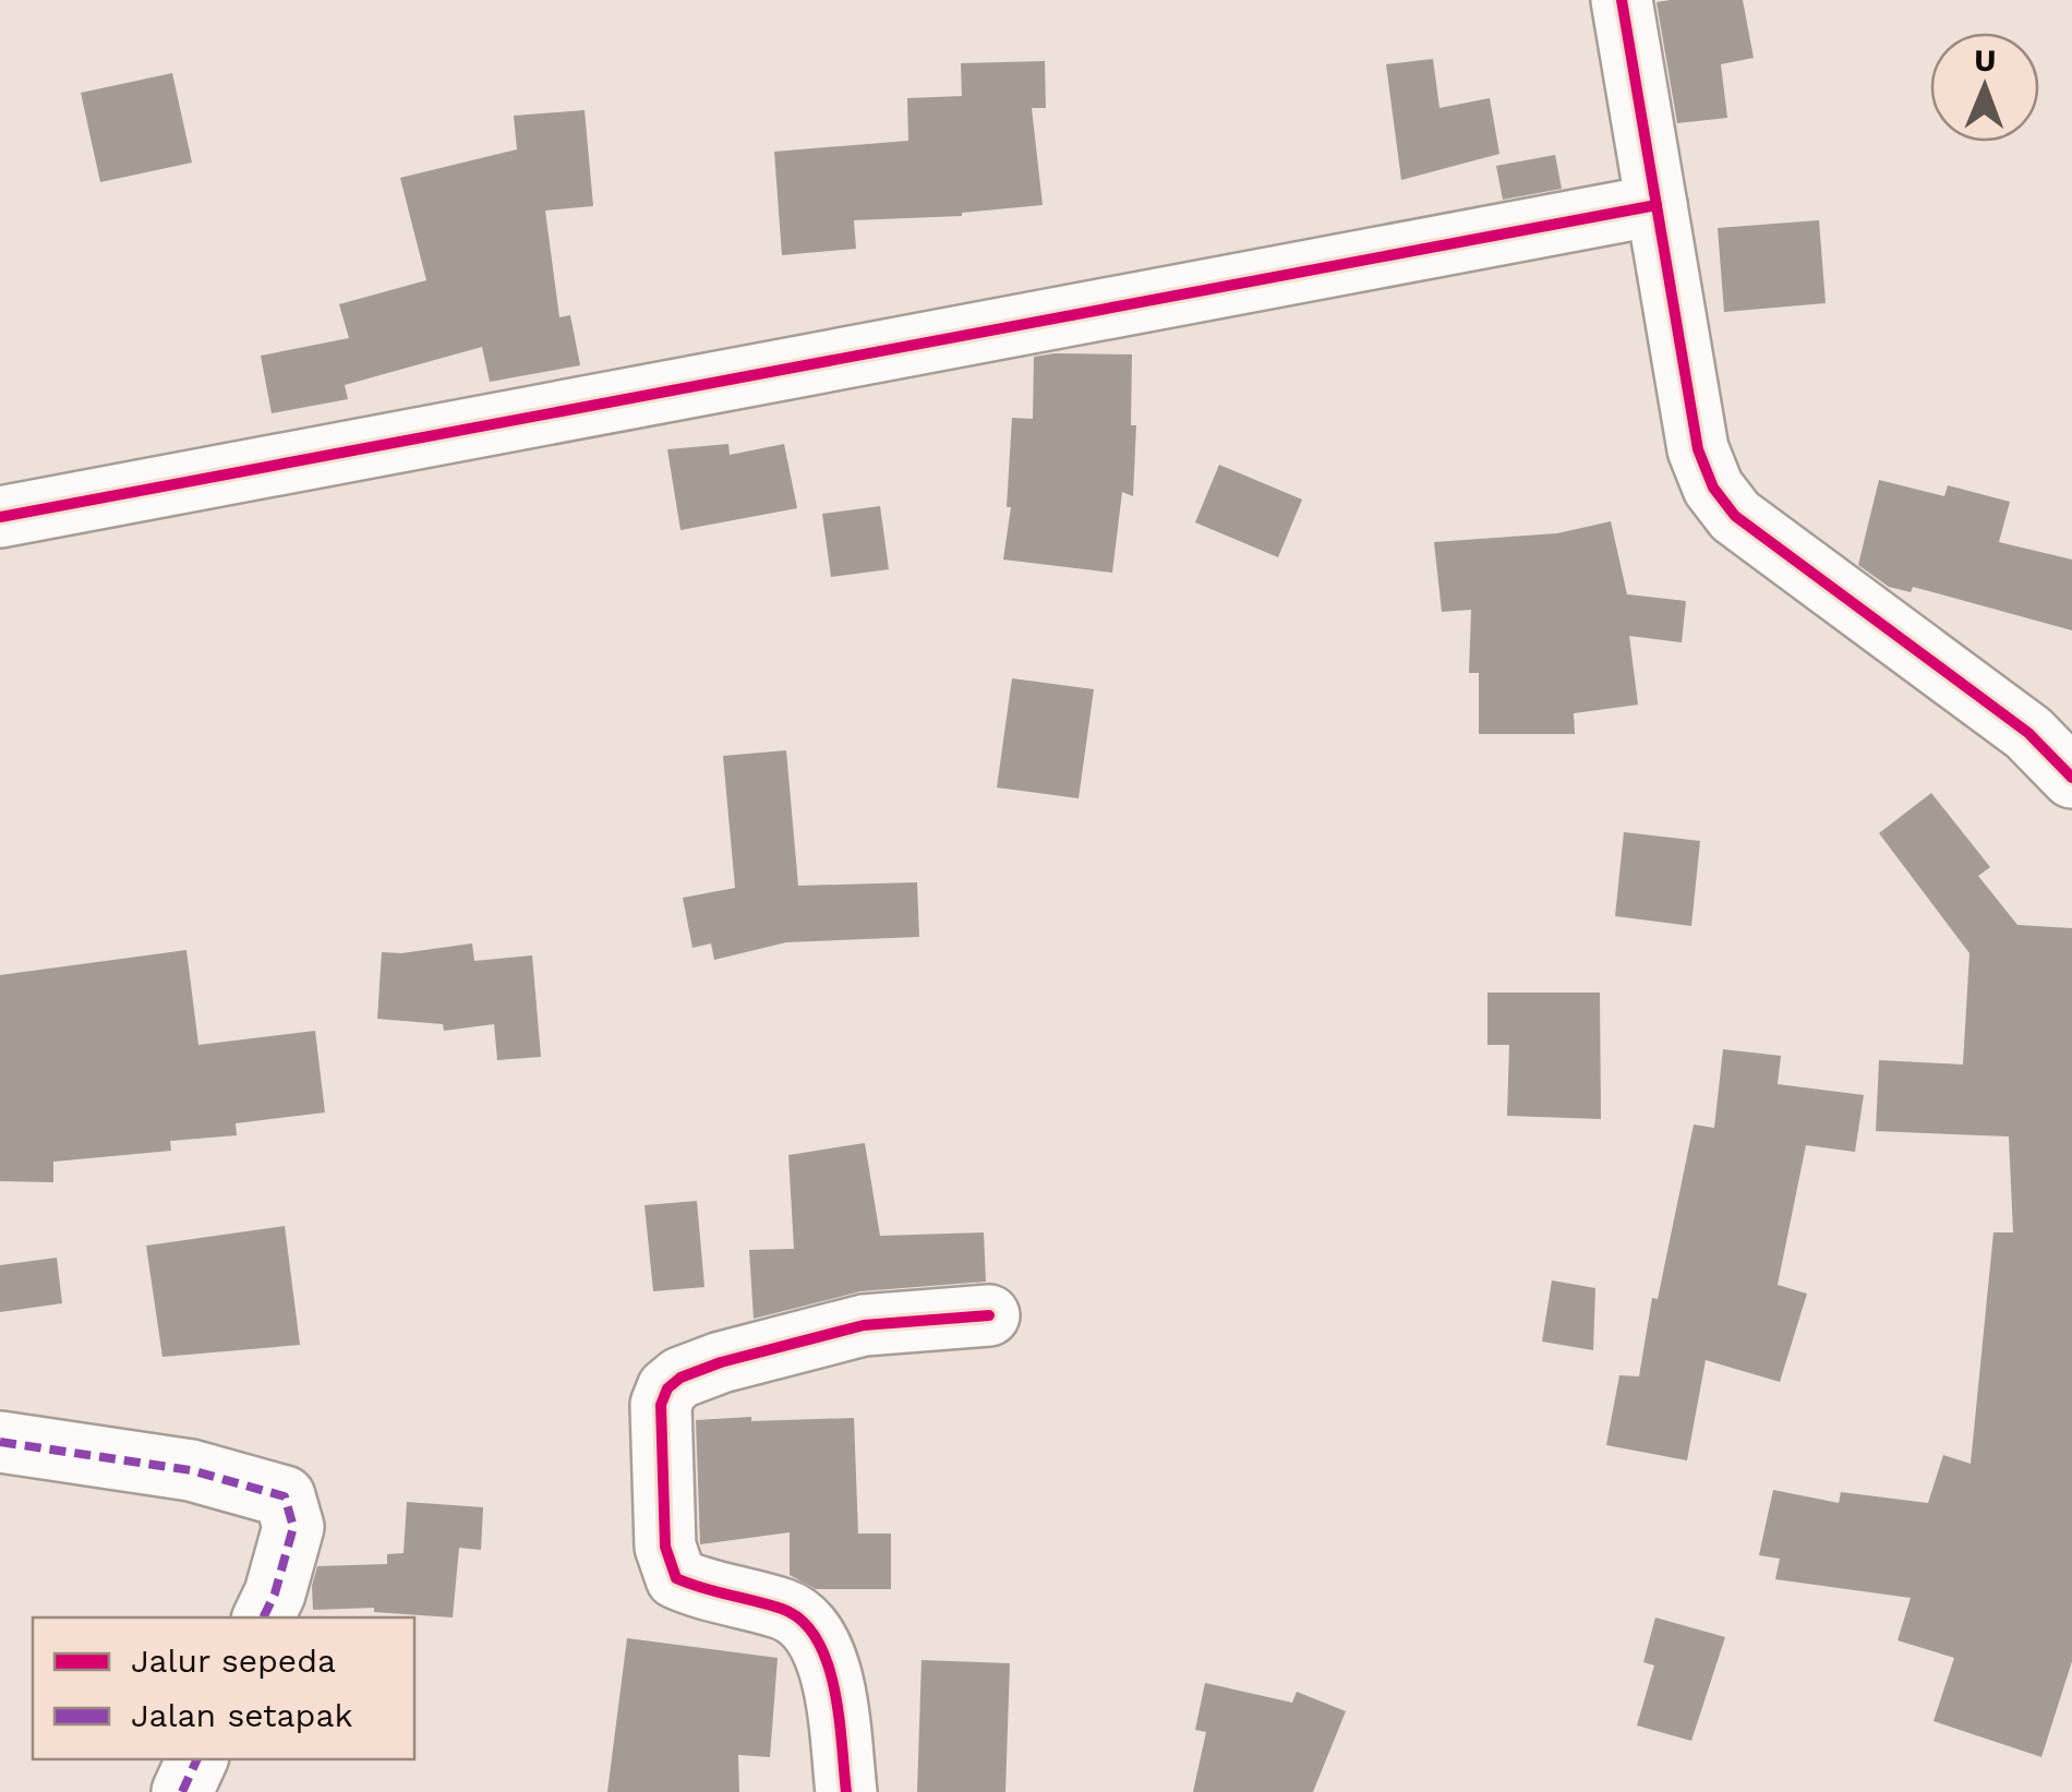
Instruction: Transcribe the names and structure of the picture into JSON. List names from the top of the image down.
{
  "legend": ["Jalur sepeda", "Jalan setapak"],
  "north": "top"
}
